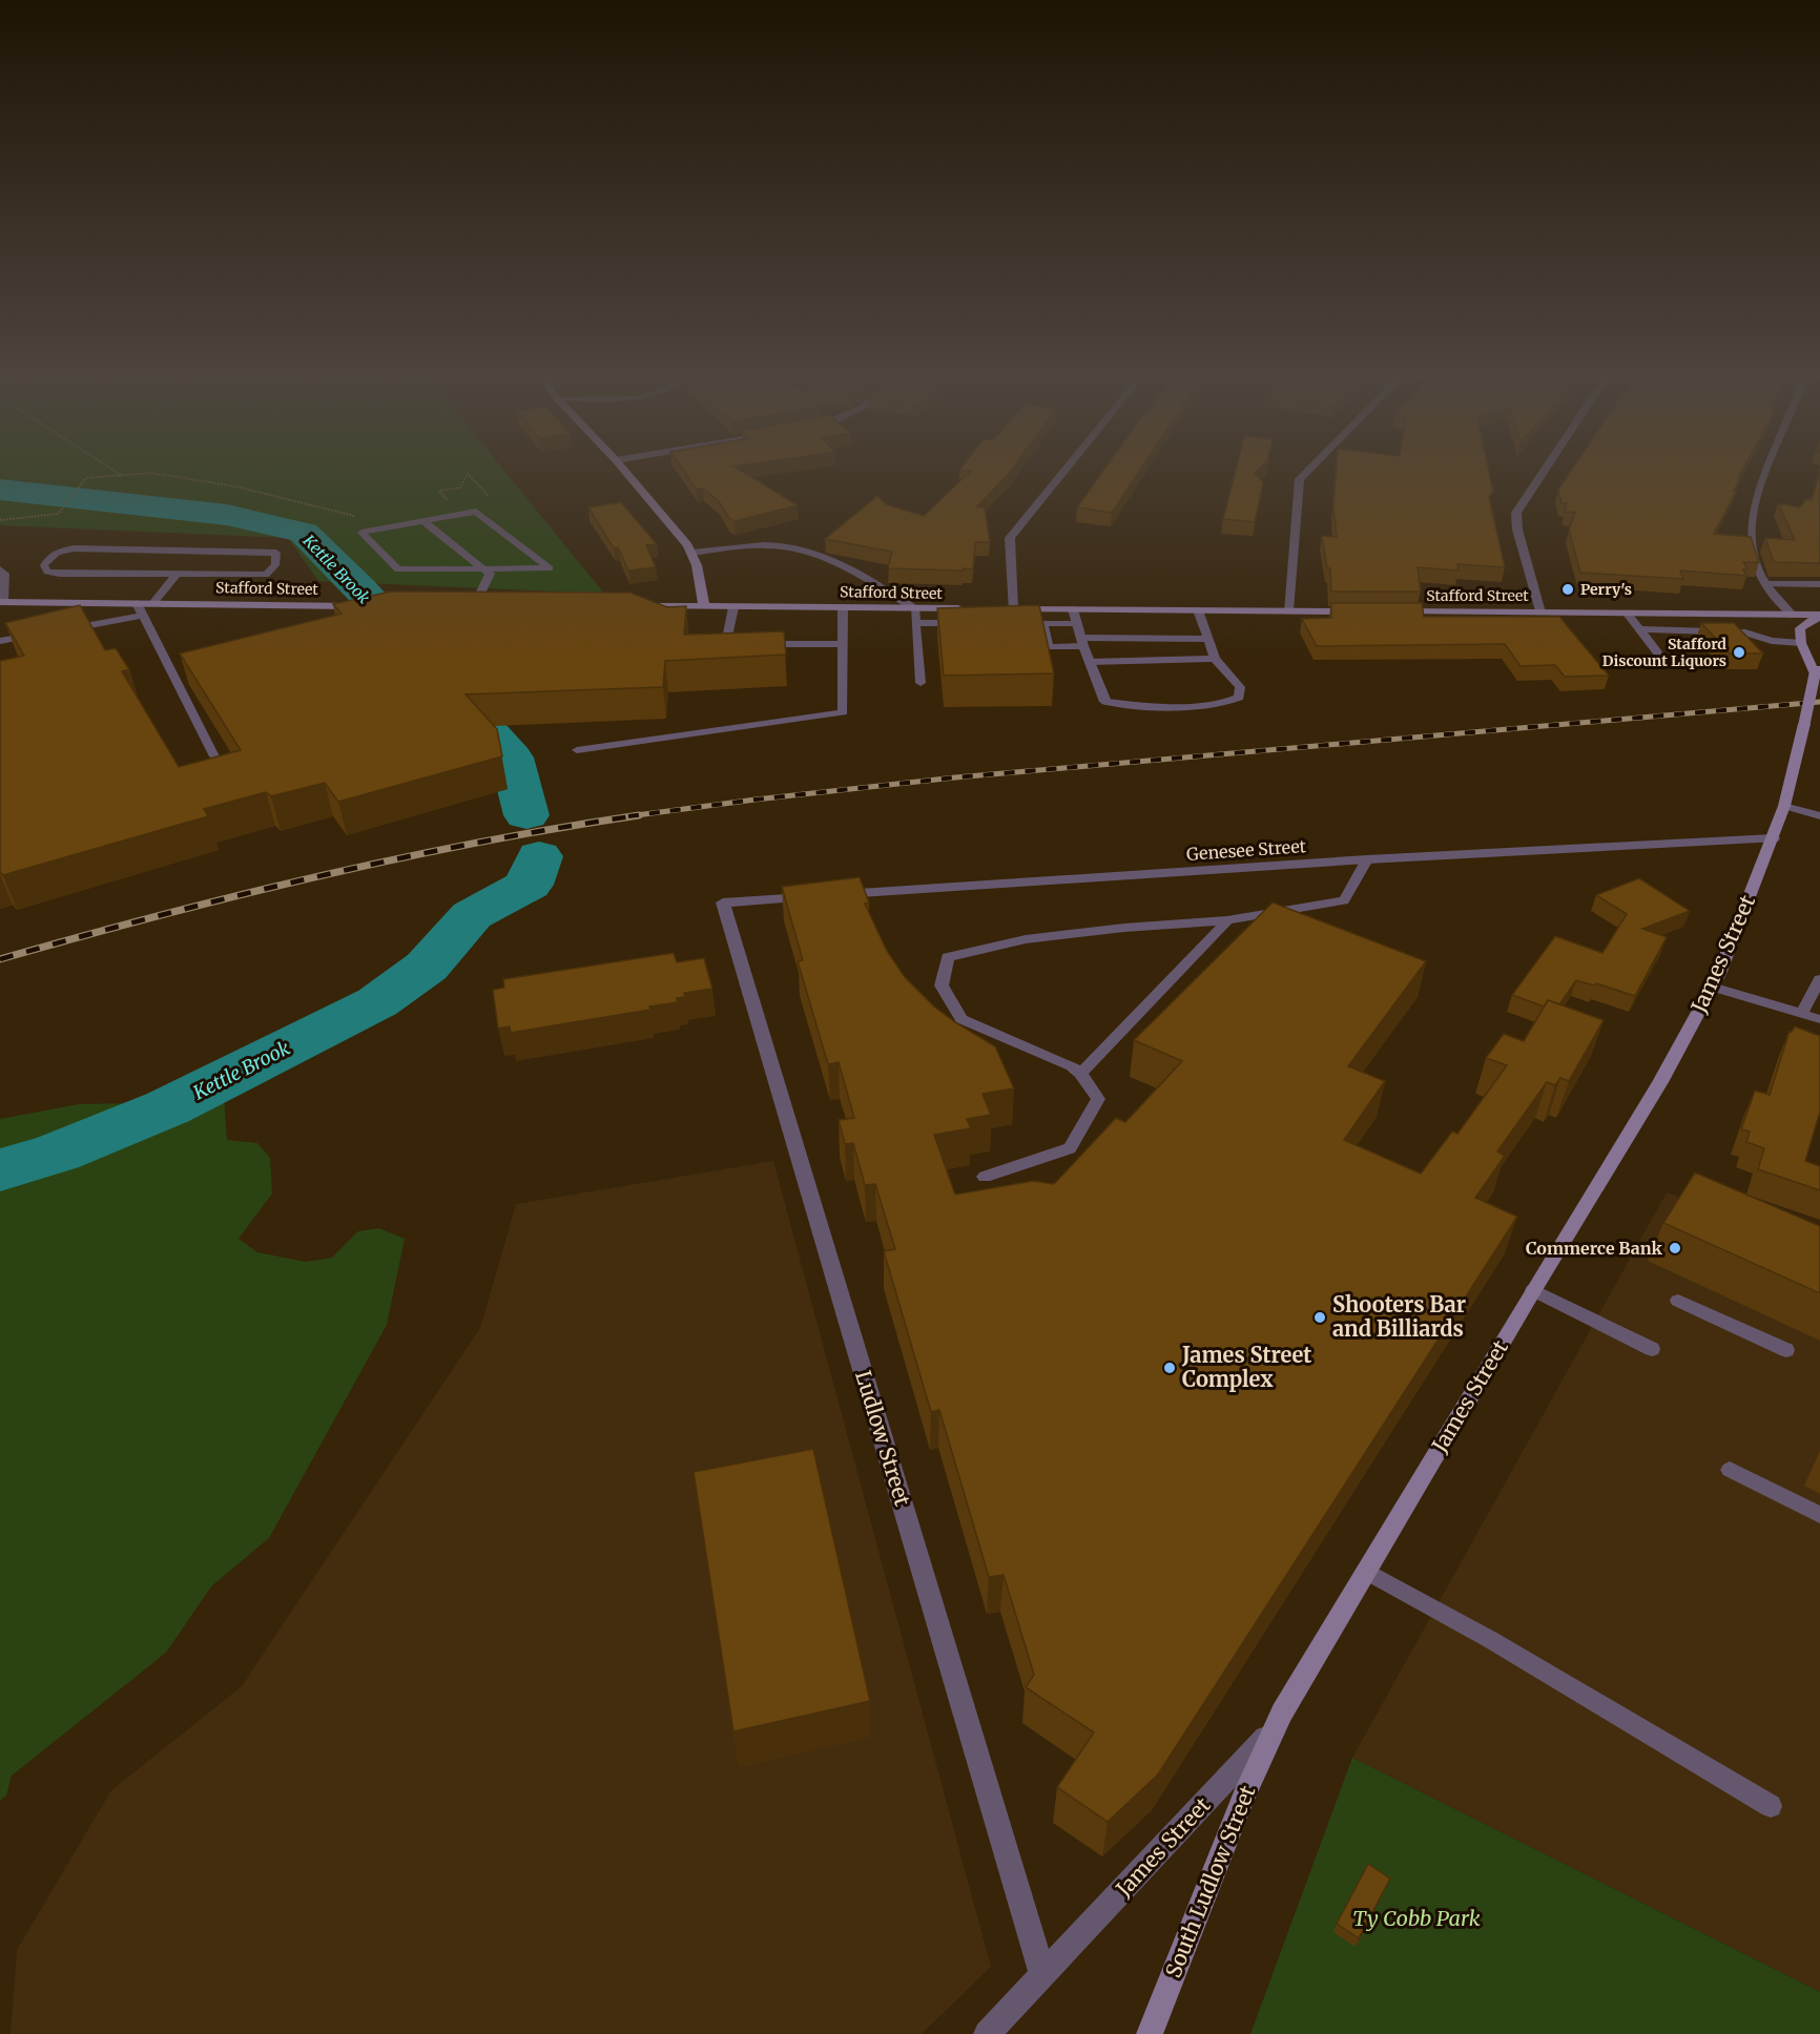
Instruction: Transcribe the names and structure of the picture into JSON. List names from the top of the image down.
{
  "streets": {
    "main road": ["Stafford Street", "James Street", "South Ludlow Street"],
    "street": ["Genesee Street", "Ludlow Street"]
  },
  "crossings": [
    ["Genesee Street", "James Street"],
    ["Genesee Street", "Ludlow Street"],
    ["James Street", "Ludlow Street"],
    ["James Street", "South Ludlow Street"]
  ],
  "water": ["Kettle Brook"],
  "parks": ["Ty Cobb Park"],
  "places": [
    "Perry's",
    "Stafford Discount Liquors",
    "Commerce Bank",
    "Shooters Bar and Billiards",
    "James Street Complex"
  ]
}
